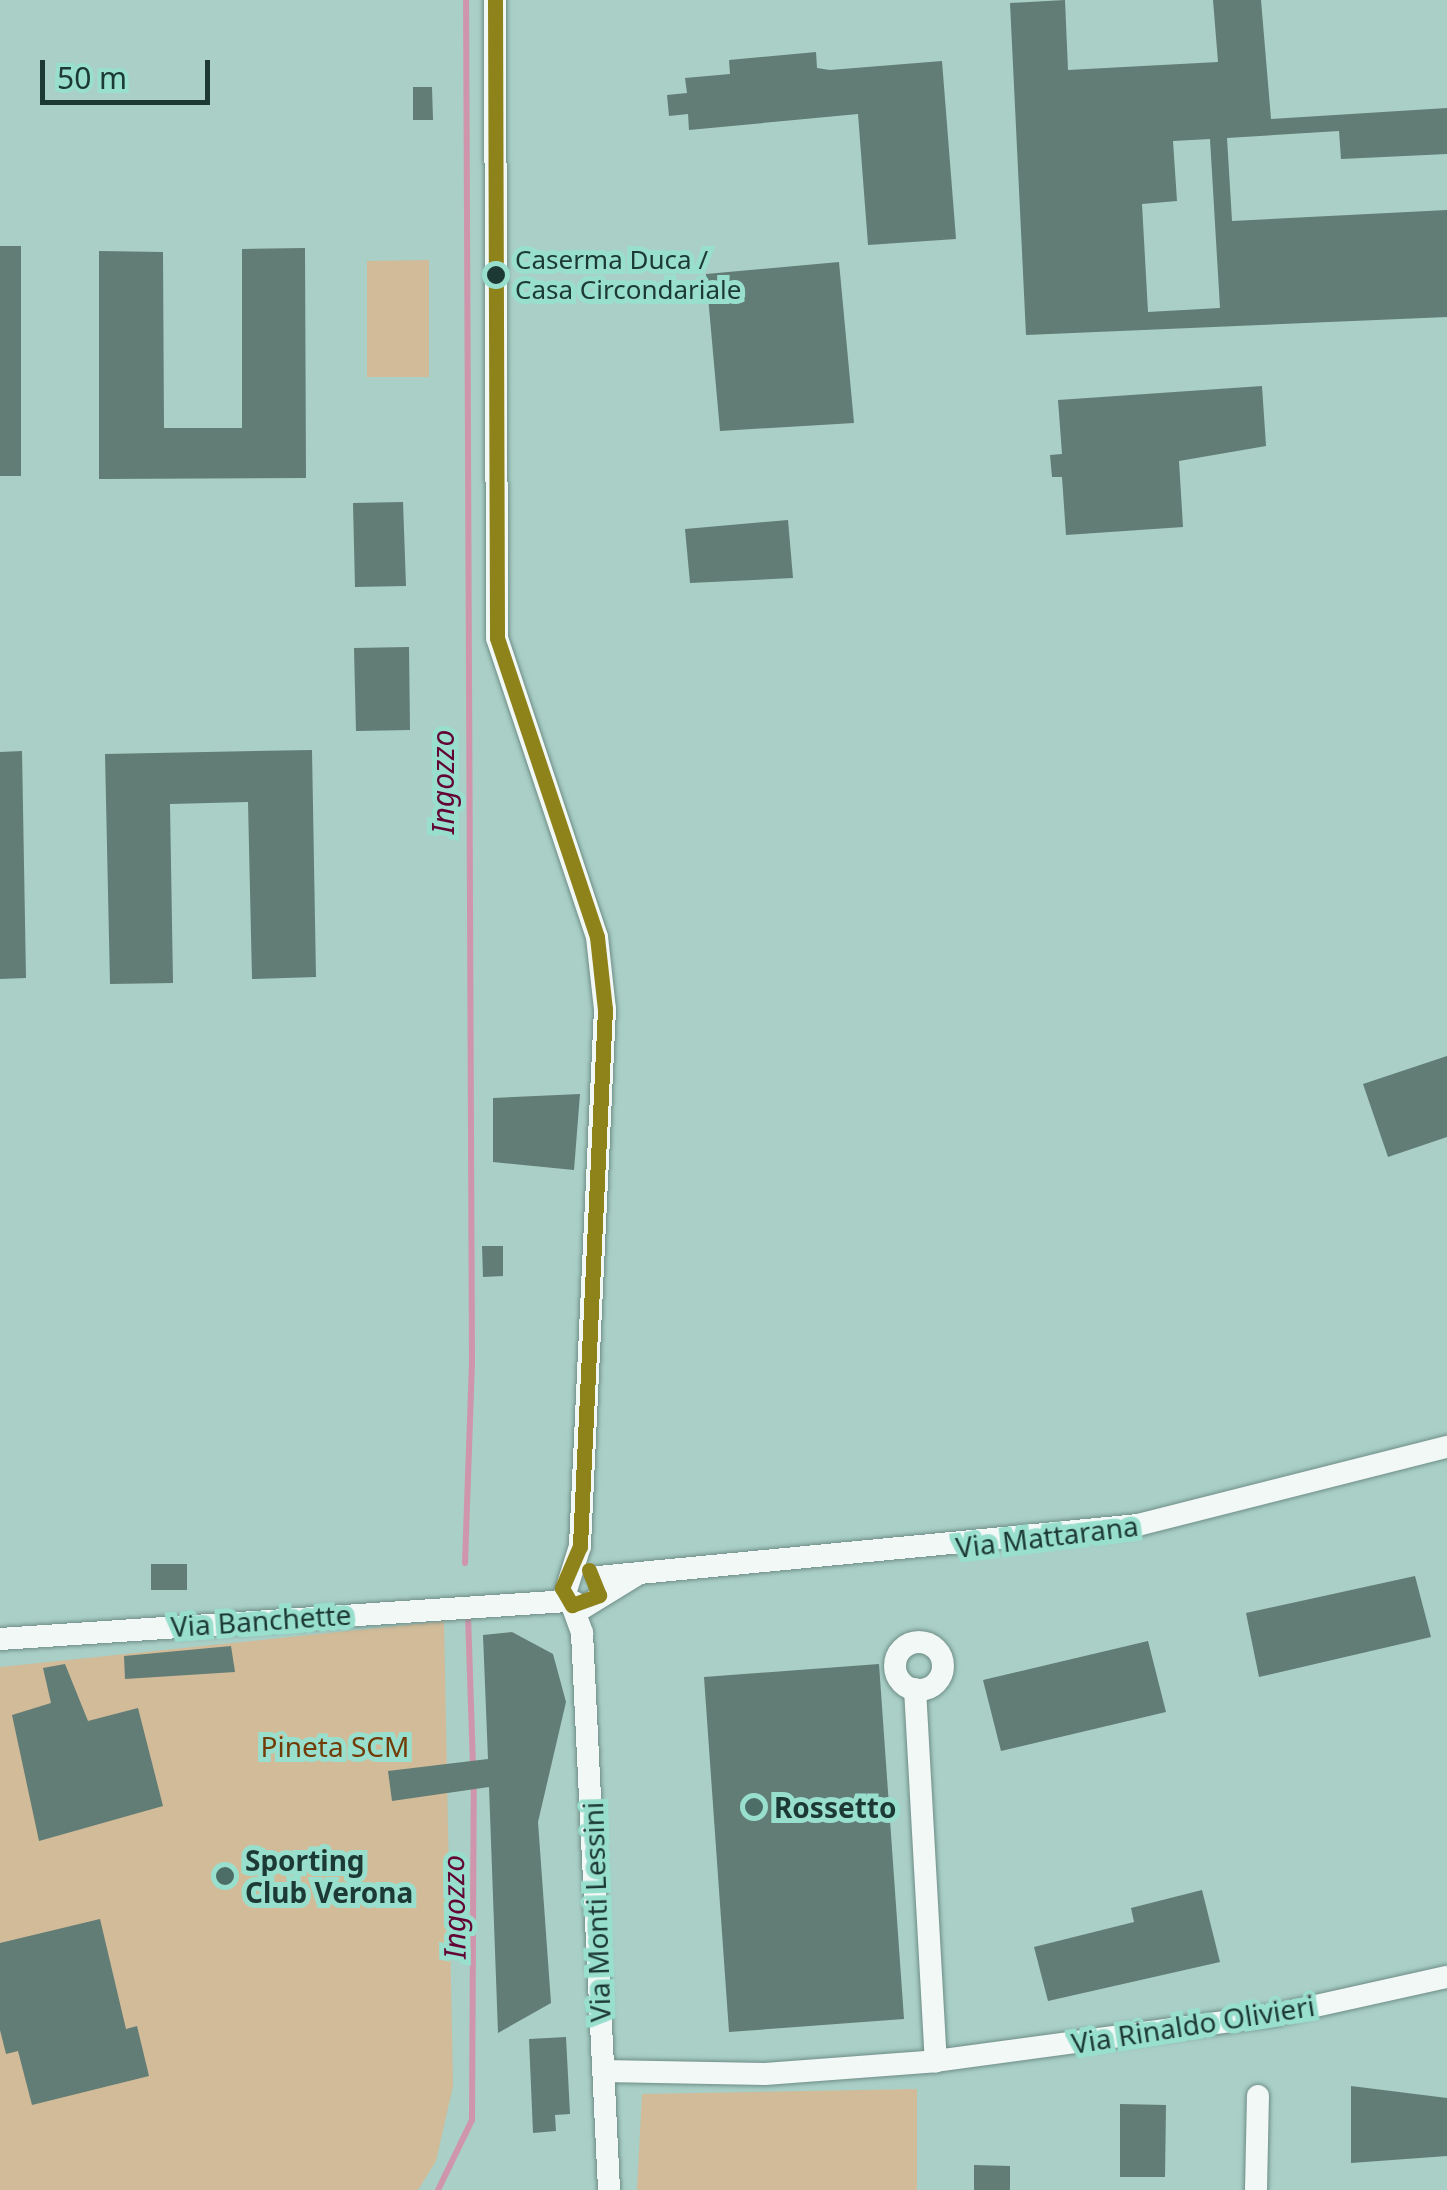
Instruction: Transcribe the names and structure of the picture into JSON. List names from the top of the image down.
{
  "streets": {
    "street": [
      "Via Mattarana",
      "Via Banchette",
      "Via Monti Lessini",
      "Via Rinaldo Olivieri"
    ]
  },
  "crossings": [
    ["Via Mattarana", "Via Banchette"],
    ["Via Mattarana", "Via Monti Lessini"],
    ["Via Banchette", "Via Monti Lessini"],
    ["Via Monti Lessini", "Via Rinaldo Olivieri"]
  ],
  "water": ["Ingozzo"],
  "parks": ["Pineta SCM"],
  "places": ["Caserma Duca / Casa Circondariale", "Rossetto", "Sporting Club Verona"],
  "scale_bar": "50 m"
}
